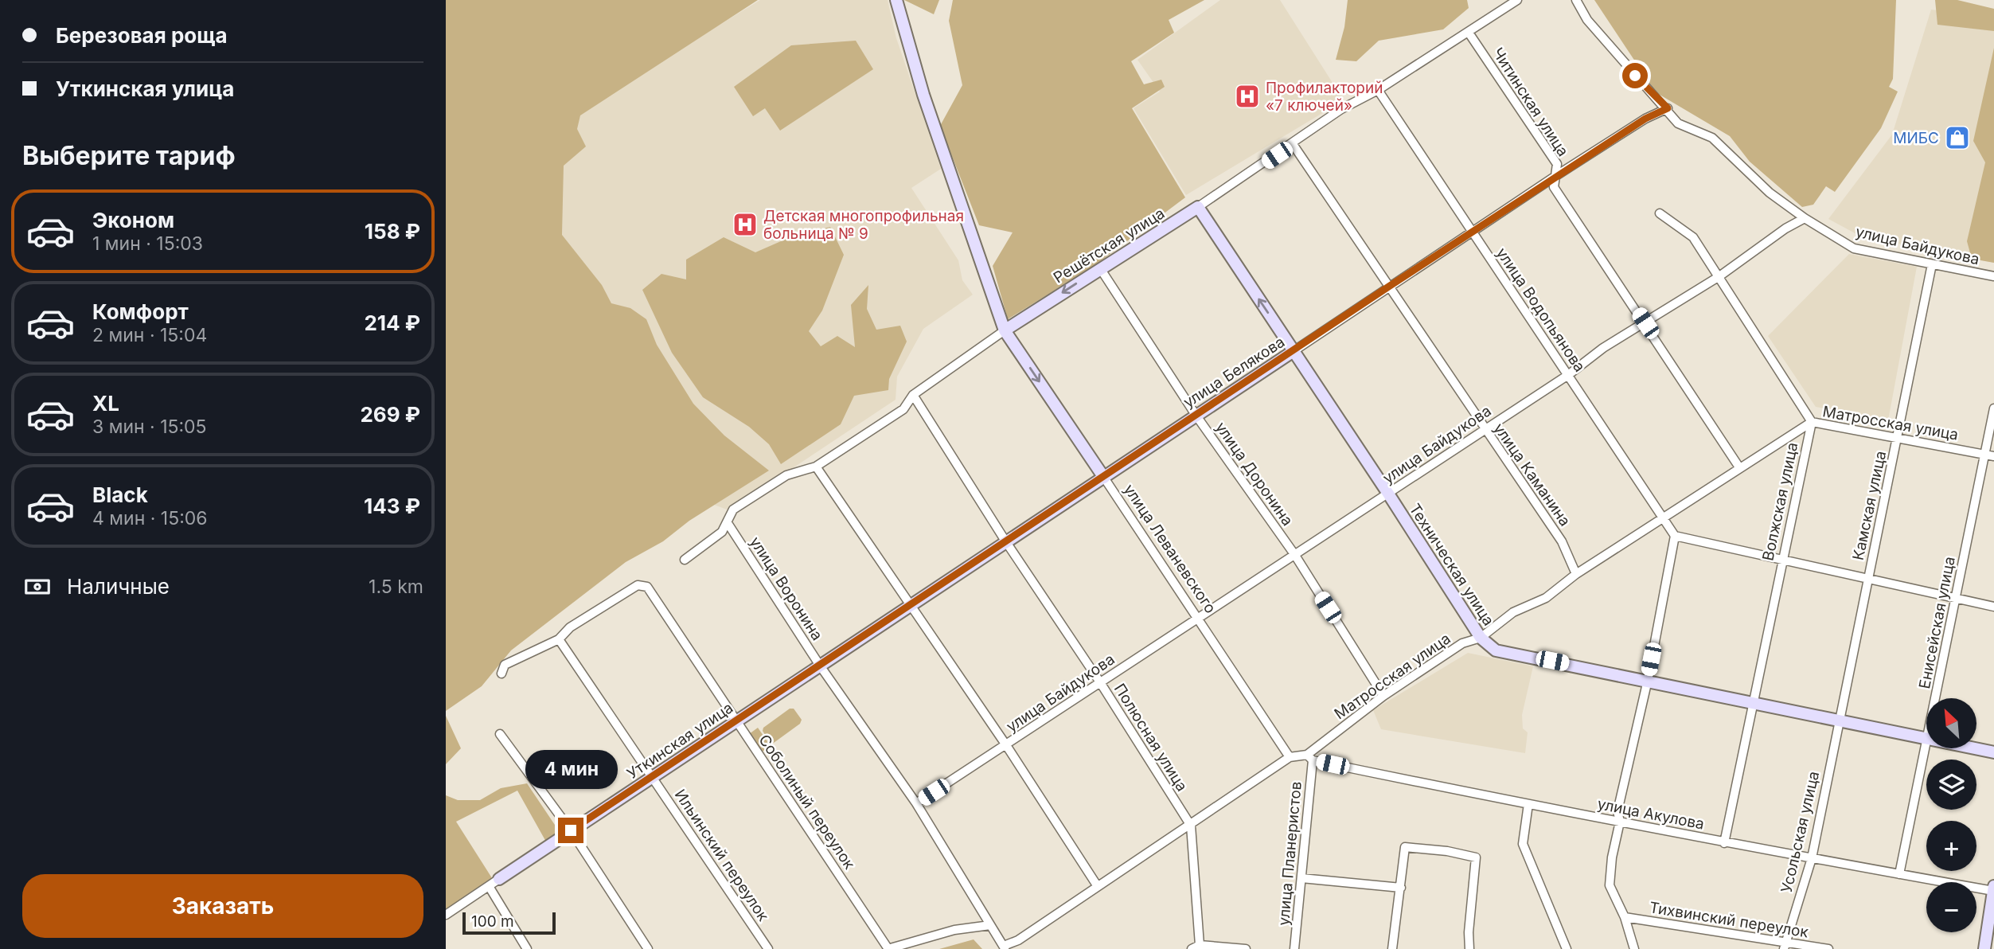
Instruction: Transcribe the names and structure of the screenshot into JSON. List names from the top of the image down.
{
  "streets": {
    "street": [
      "Читинская улица",
      "Решётская улица",
      "улица Байдукова",
      "улица Водопьянова",
      "улица Белякова",
      "Матросская улица",
      "улица Доронина",
      "улица Каманина",
      "Волжская улица",
      "Камская улица",
      "улица Леваневского",
      "Техническая улица",
      "улица Воронина",
      "Енисейская улица",
      "Полюсная улица",
      "Уткинская улица",
      "Соболиный переулок",
      "улица Акулова",
      "Усольская улица",
      "улица Планеристов",
      "Ильинский переулок",
      "Тихвинский переулок"
    ]
  },
  "crossings": [
    ["Читинская улица", "Решётская улица"],
    ["Читинская улица", "улица Байдукова"],
    ["Читинская улица", "улица Белякова"],
    ["Читинская улица", "Матросская улица"],
    ["Решётская улица", "улица Водопьянова"],
    ["Решётская улица", "улица Доронина"],
    ["Решётская улица", "улица Каманина"],
    ["Решётская улица", "улица Леваневского"],
    ["Решётская улица", "Техническая улица"],
    ["Решётская улица", "улица Воронина"],
    ["Решётская улица", "Полюсная улица"],
    ["улица Байдукова", "улица Водопьянова"],
    ["улица Байдукова", "улица Доронина"],
    ["улица Байдукова", "улица Каманина"],
    ["улица Байдукова", "Камская улица"],
    ["улица Байдукова", "улица Леваневского"],
    ["улица Байдукова", "Техническая улица"],
    ["улица Байдукова", "улица Воронина"],
    ["улица Байдукова", "Полюсная улица"],
    ["улица Водопьянова", "улица Белякова"],
    ["улица Водопьянова", "Матросская улица"],
    ["улица Белякова", "улица Доронина"],
    ["улица Белякова", "улица Каманина"],
    ["улица Белякова", "улица Леваневского"],
    ["улица Белякова", "Техническая улица"],
    ["улица Белякова", "улица Воронина"],
    ["улица Белякова", "Полюсная улица"],
    ["улица Белякова", "Уткинская улица"],
    ["Матросская улица", "улица Доронина"],
    ["Матросская улица", "улица Каманина"],
    ["Матросская улица", "Волжская улица"],
    ["Матросская улица", "Камская улица"],
    ["Матросская улица", "Техническая улица"],
    ["Матросская улица", "Енисейская улица"],
    ["Матросская улица", "улица Акулова"],
    ["Матросская улица", "улица Планеристов"],
    ["Волжская улица", "Техническая улица"],
    ["Волжская улица", "улица Акулова"],
    ["Камская улица", "Техническая улица"],
    ["Камская улица", "Усольская улица"],
    ["Техническая улица", "Усольская улица"],
    ["улица Воронина", "Уткинская улица"],
    ["Енисейская улица", "улица Акулова"],
    ["Уткинская улица", "Соболиный переулок"],
    ["Уткинская улица", "Ильинский переулок"],
    ["Соболиный переулок", "Ильинский переулок"],
    ["улица Акулова", "Усольская улица"],
    ["улица Акулова", "улица Планеристов"],
    ["Усольская улица", "Тихвинский переулок"]
  ],
  "places": {
    "hospital": ["Профилакторий «7 ключей»", "Детская многопрофильная больница № 9"],
    "shop": ["МИБС"]
  },
  "scale_bar": "100 m",
  "north": "top left",
  "page": {
    "banner": ["Березовая роща", "Уткинская улица"],
    "heading": "Выберите тариф",
    "list": [
      {
        "name": "Эконом",
        "note": "1 мин · 15:03",
        "value": "158 ₽"
      },
      {
        "name": "Комфорт",
        "note": "2 мин · 15:04",
        "value": "214 ₽"
      },
      {
        "name": "XL",
        "note": "3 мин · 15:05",
        "value": "269 ₽"
      },
      {
        "name": "Black",
        "note": "4 мин · 15:06",
        "value": "143 ₽"
      }
    ],
    "pay": ["Наличные", "1.5 km"],
    "map_buttons": ["+", "−"],
    "bubble": "4 мин",
    "buttons": "Заказать",
    "scale": "100 m"
  }
}
